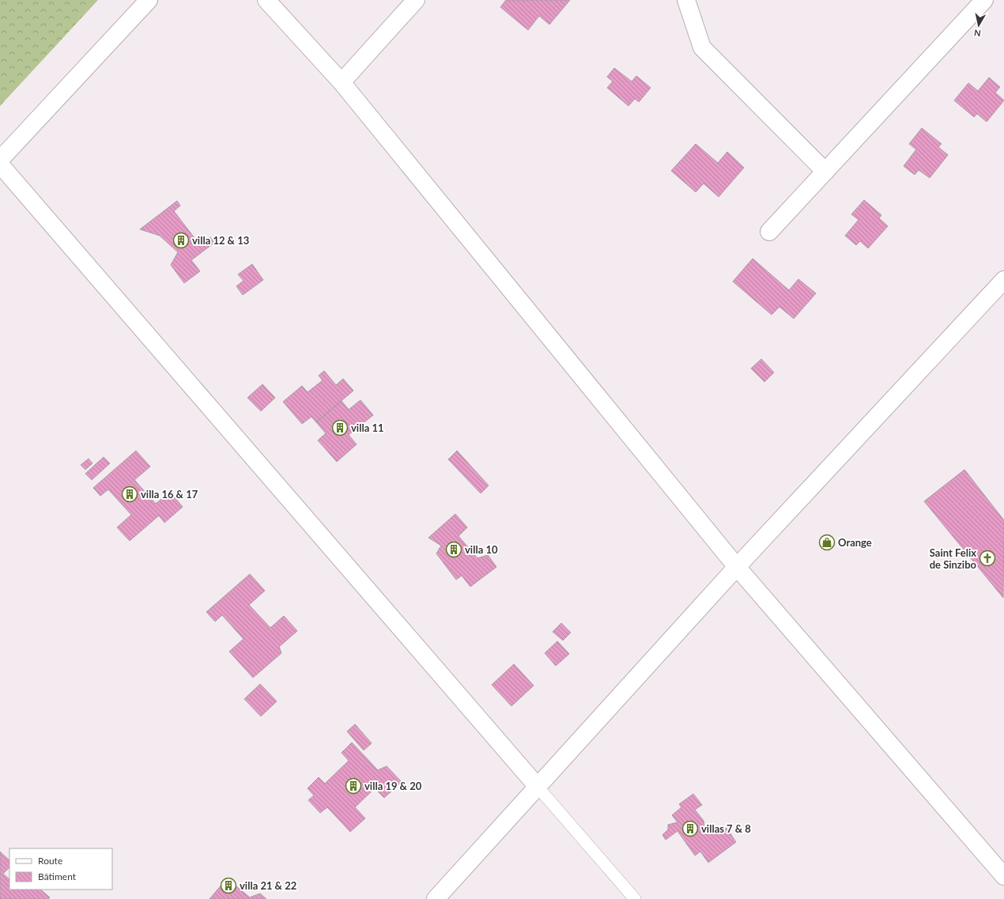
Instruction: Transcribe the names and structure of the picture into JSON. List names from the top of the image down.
{
  "places": {
    "building": [
      "villa 12 & 13",
      "villa 11",
      "villa 16 & 17",
      "villa 10",
      "villa 19 & 20",
      "villas 7 & 8",
      "villa 21 & 22"
    ],
    "shop": ["Orange"],
    "church": ["Saint Felix de Sinzibo"]
  },
  "legend": ["Route", "Bâtiment"],
  "north": "bottom"
}
